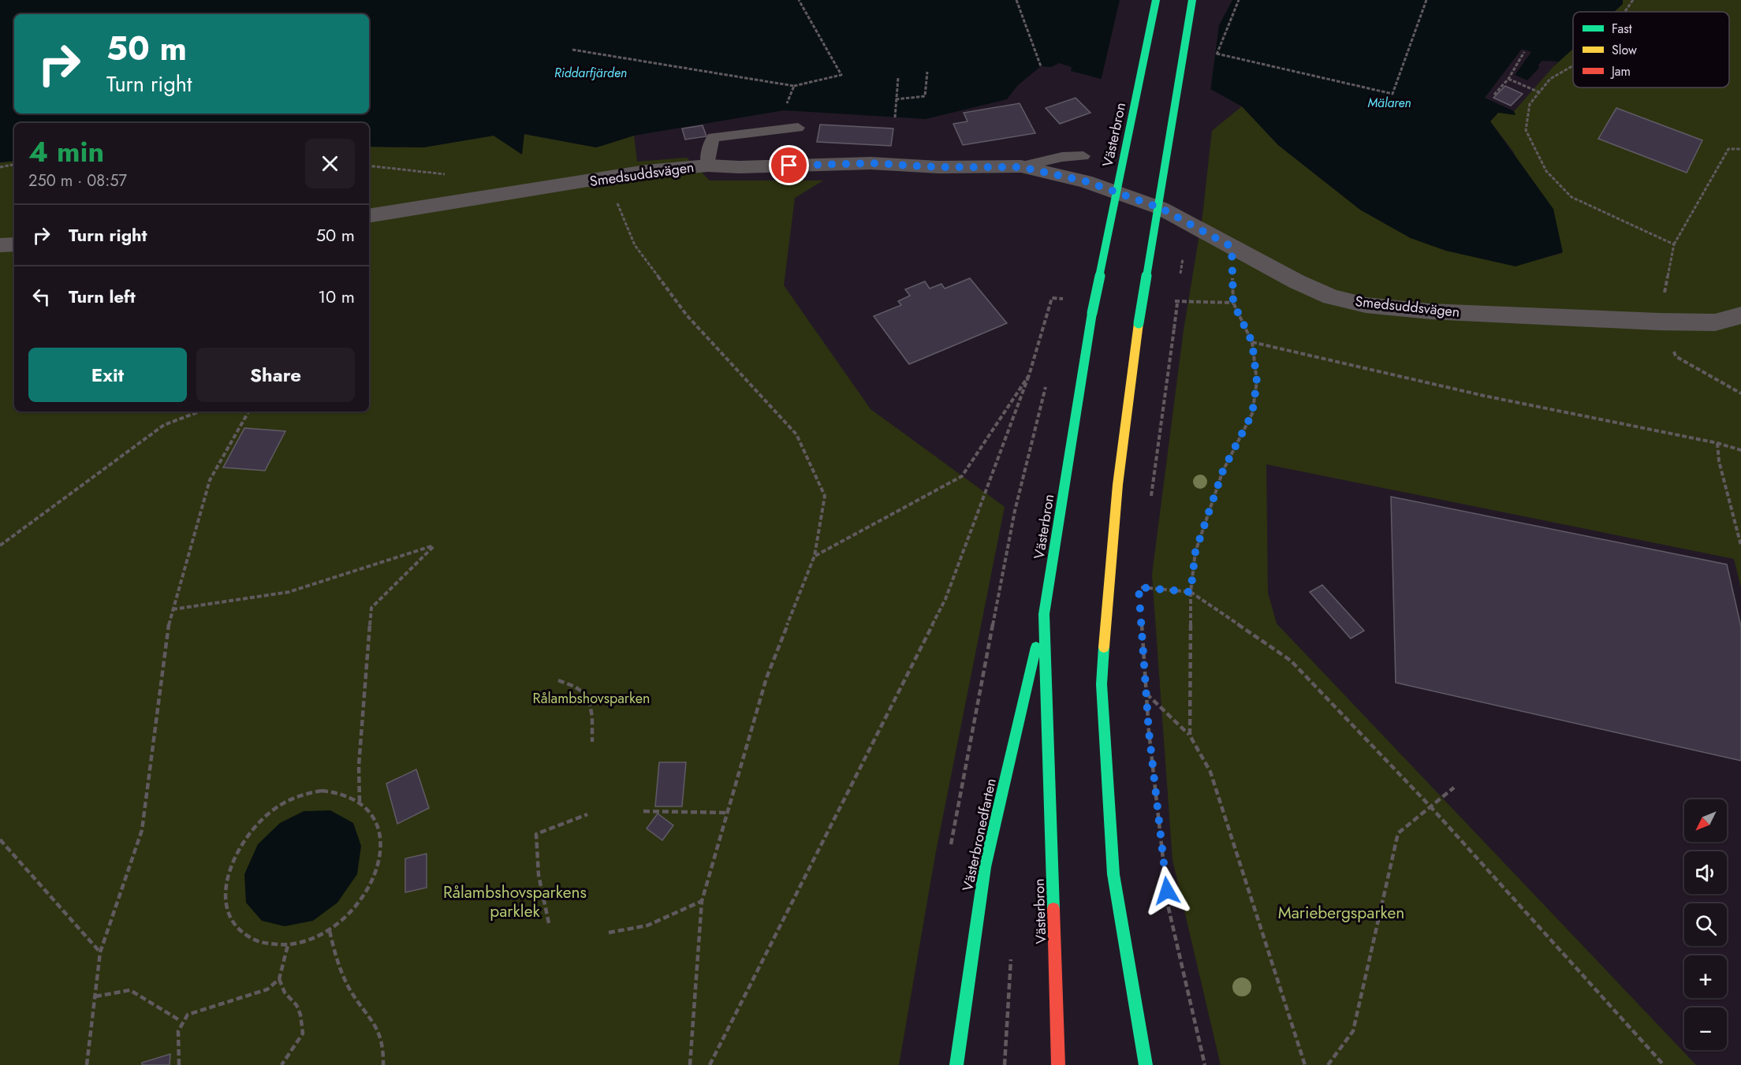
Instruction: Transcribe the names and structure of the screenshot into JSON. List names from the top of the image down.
{
  "streets": {
    "main road": ["Västerbron", "Västerbronedfarten"],
    "street": ["Smedsuddsvägen"]
  },
  "crossings": [
    ["Västerbron", "Västerbronedfarten"]
  ],
  "water": ["Riddarfjärden", "Mälaren"],
  "parks": ["Rålambshovsparken", "Rålambshovsparkens parklek", "Mariebergsparken"],
  "legend": ["Fast", "Slow", "Jam"],
  "north": "bottom left",
  "page": {
    "turn": ["50 m", "Turn right"],
    "heading": ["4 min", "250 m · 08:57"],
    "list": [
      {
        "name": "Turn right",
        "value": "50 m"
      },
      {
        "name": "Turn left",
        "value": "10 m"
      }
    ],
    "buttons": ["Exit", "Share"],
    "map_buttons": ["+", "−"]
  }
}
